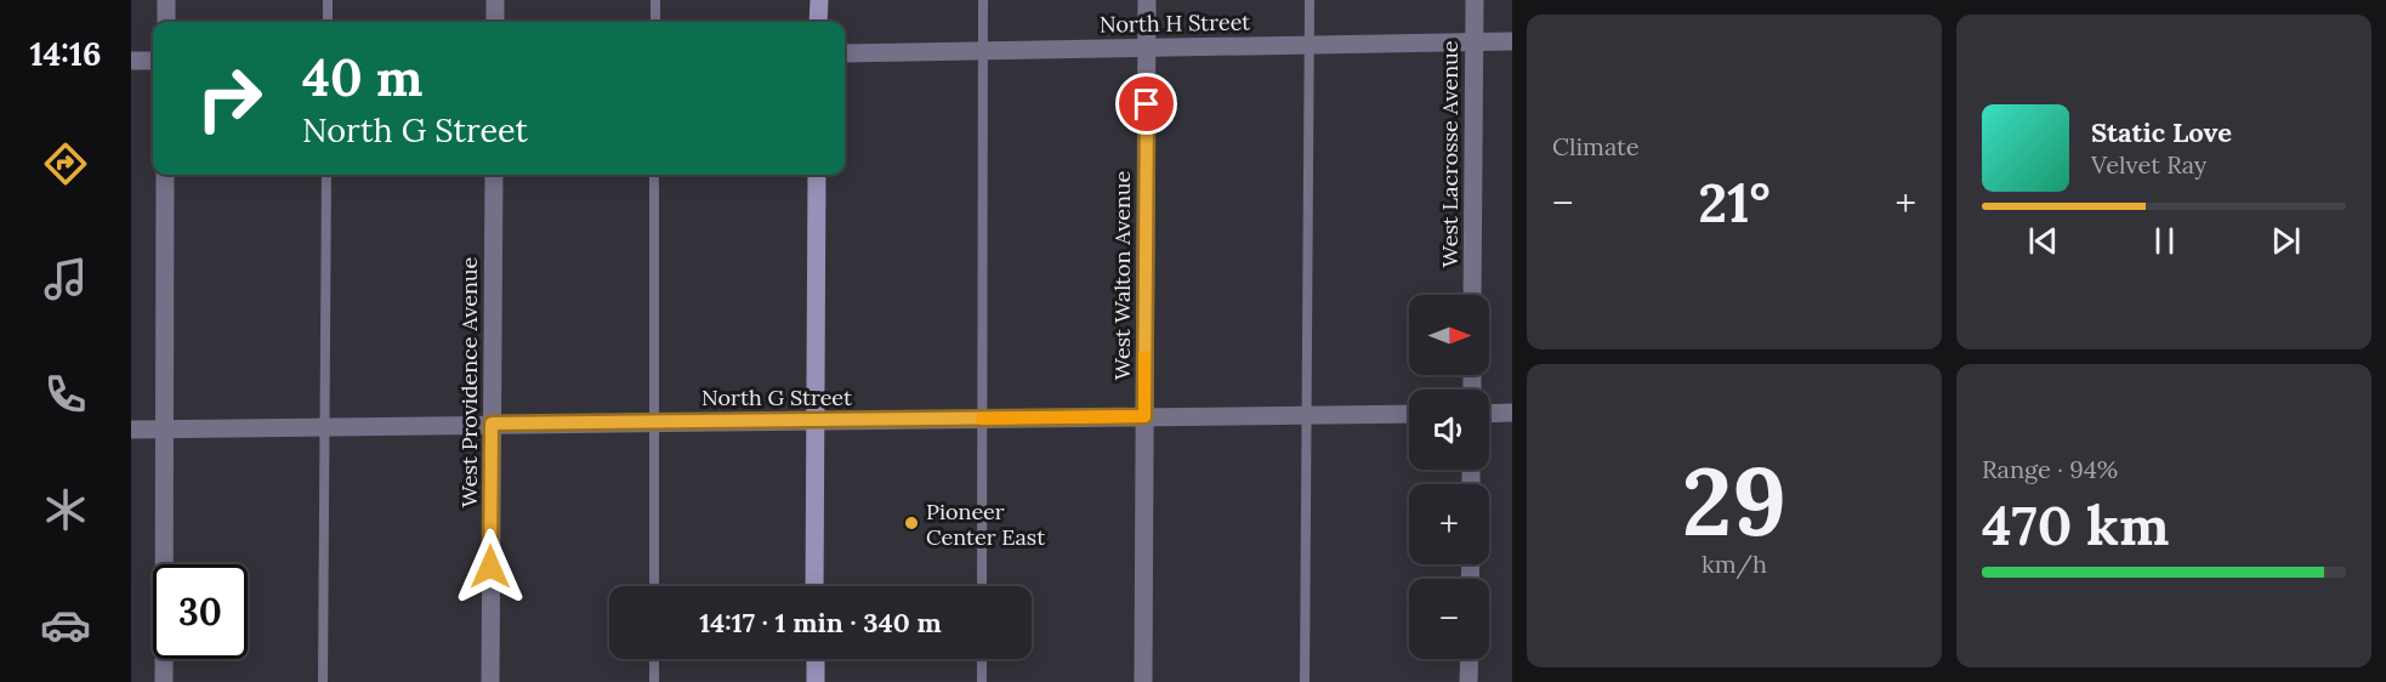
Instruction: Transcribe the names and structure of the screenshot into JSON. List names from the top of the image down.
{
  "streets": {
    "street": [
      "North H Street",
      "West Lacrosse Avenue",
      "West Walton Avenue",
      "West Providence Avenue",
      "North G Street"
    ]
  },
  "crossings": [
    ["North H Street", "West Lacrosse Avenue"],
    ["North H Street", "West Walton Avenue"],
    ["West Walton Avenue", "North G Street"],
    ["West Providence Avenue", "North G Street"]
  ],
  "places": ["Pioneer Center East"],
  "north": "right",
  "page": {
    "tabs": "14:16",
    "tile": [
      "Climate",
      ["29", "km/h"],
      ["Range · 94%", "470 km"]
    ],
    "turn": ["40 m", "North G Street"],
    "song": ["Static Love", "Velvet Ray"],
    "heat": ["−", "21°", "+"],
    "map_buttons": ["+", "−"],
    "limit": "30",
    "trip": "14:17 · 1 min · 340 m"
  }
}
